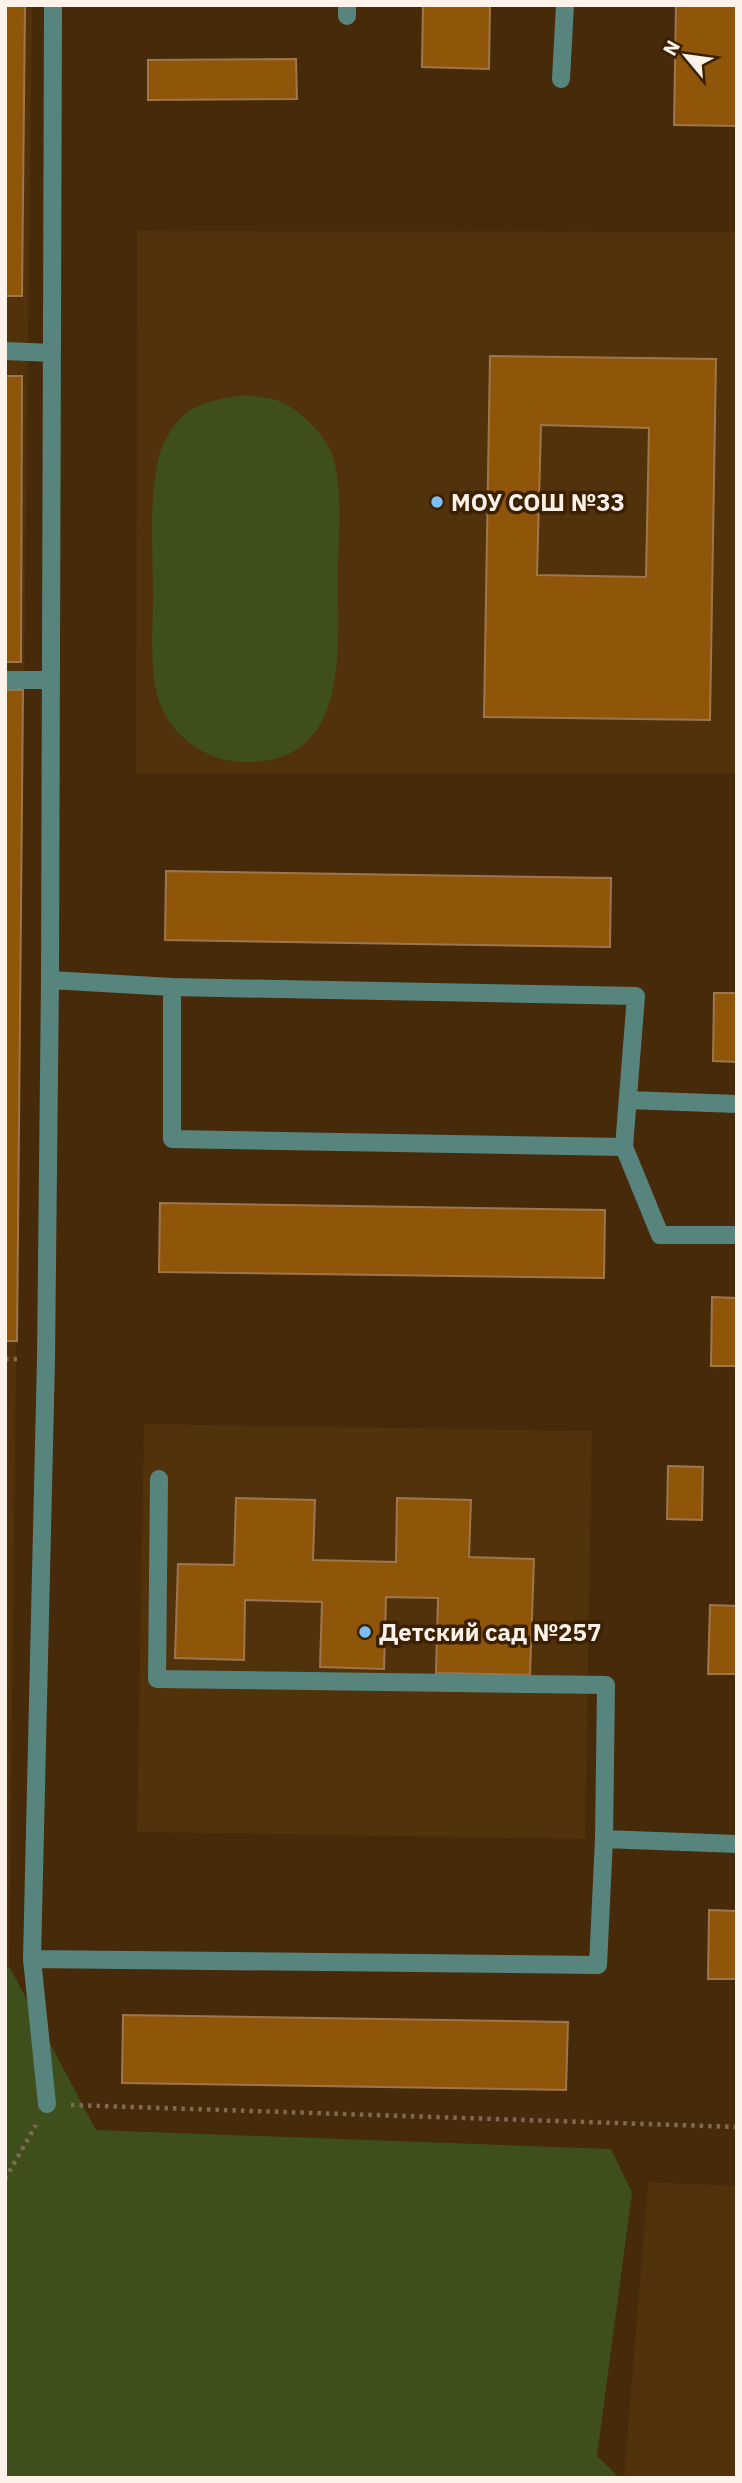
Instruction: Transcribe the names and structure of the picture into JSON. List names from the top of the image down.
{
  "places": ["МОУ СОШ №33", "Детский сад №257"],
  "north": "top left"
}
